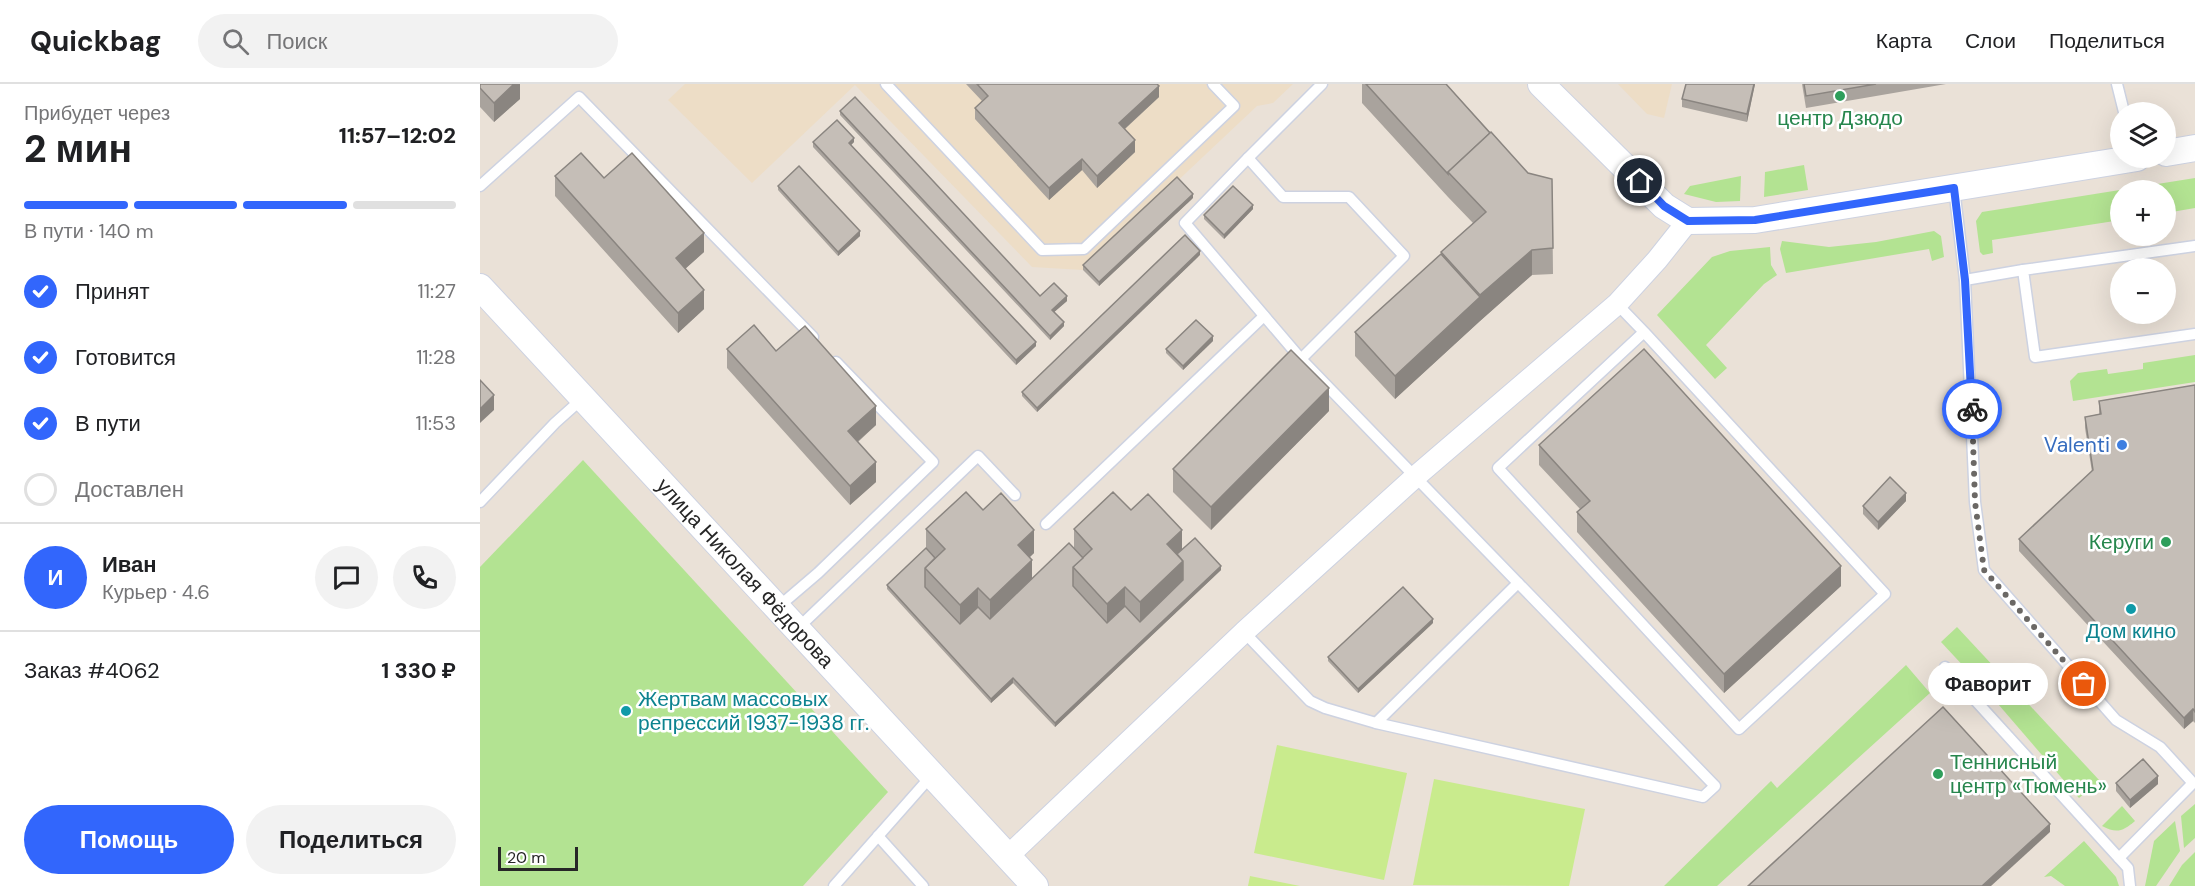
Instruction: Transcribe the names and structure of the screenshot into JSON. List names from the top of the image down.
{
  "streets": {
    "street": ["улица Николая Фёдорова"]
  },
  "places": [
    "центр Дзюдо",
    "Valenti",
    "Керуги",
    "Дом кино",
    "Фаворит",
    "Жертвам массовых репрессий 1937-1938 гг.",
    "Теннисный центр «Тюмень»"
  ],
  "scale_bar": "20 m",
  "page": {
    "header": "Quickbag",
    "search": "Поиск",
    "nav": ["Карта", "Слои", "Поделиться"],
    "heading": ["2 мин", "Прибудет через", "11:57–12:02"],
    "panel": [
      "Иван",
      "Курьер · 4.6",
      "Заказ #4062",
      "1 330 ₽"
    ],
    "map_buttons": ["+", "−"],
    "bar": "В пути · 140 m",
    "list": [
      ["Принят", "11:27"],
      ["Готовится", "11:28"],
      ["В пути", "11:53"],
      "Доставлен"
    ],
    "round": "И",
    "bubble": "Фаворит",
    "buttons": ["Помощь", "Поделиться"],
    "scale": "20 m"
  }
}
